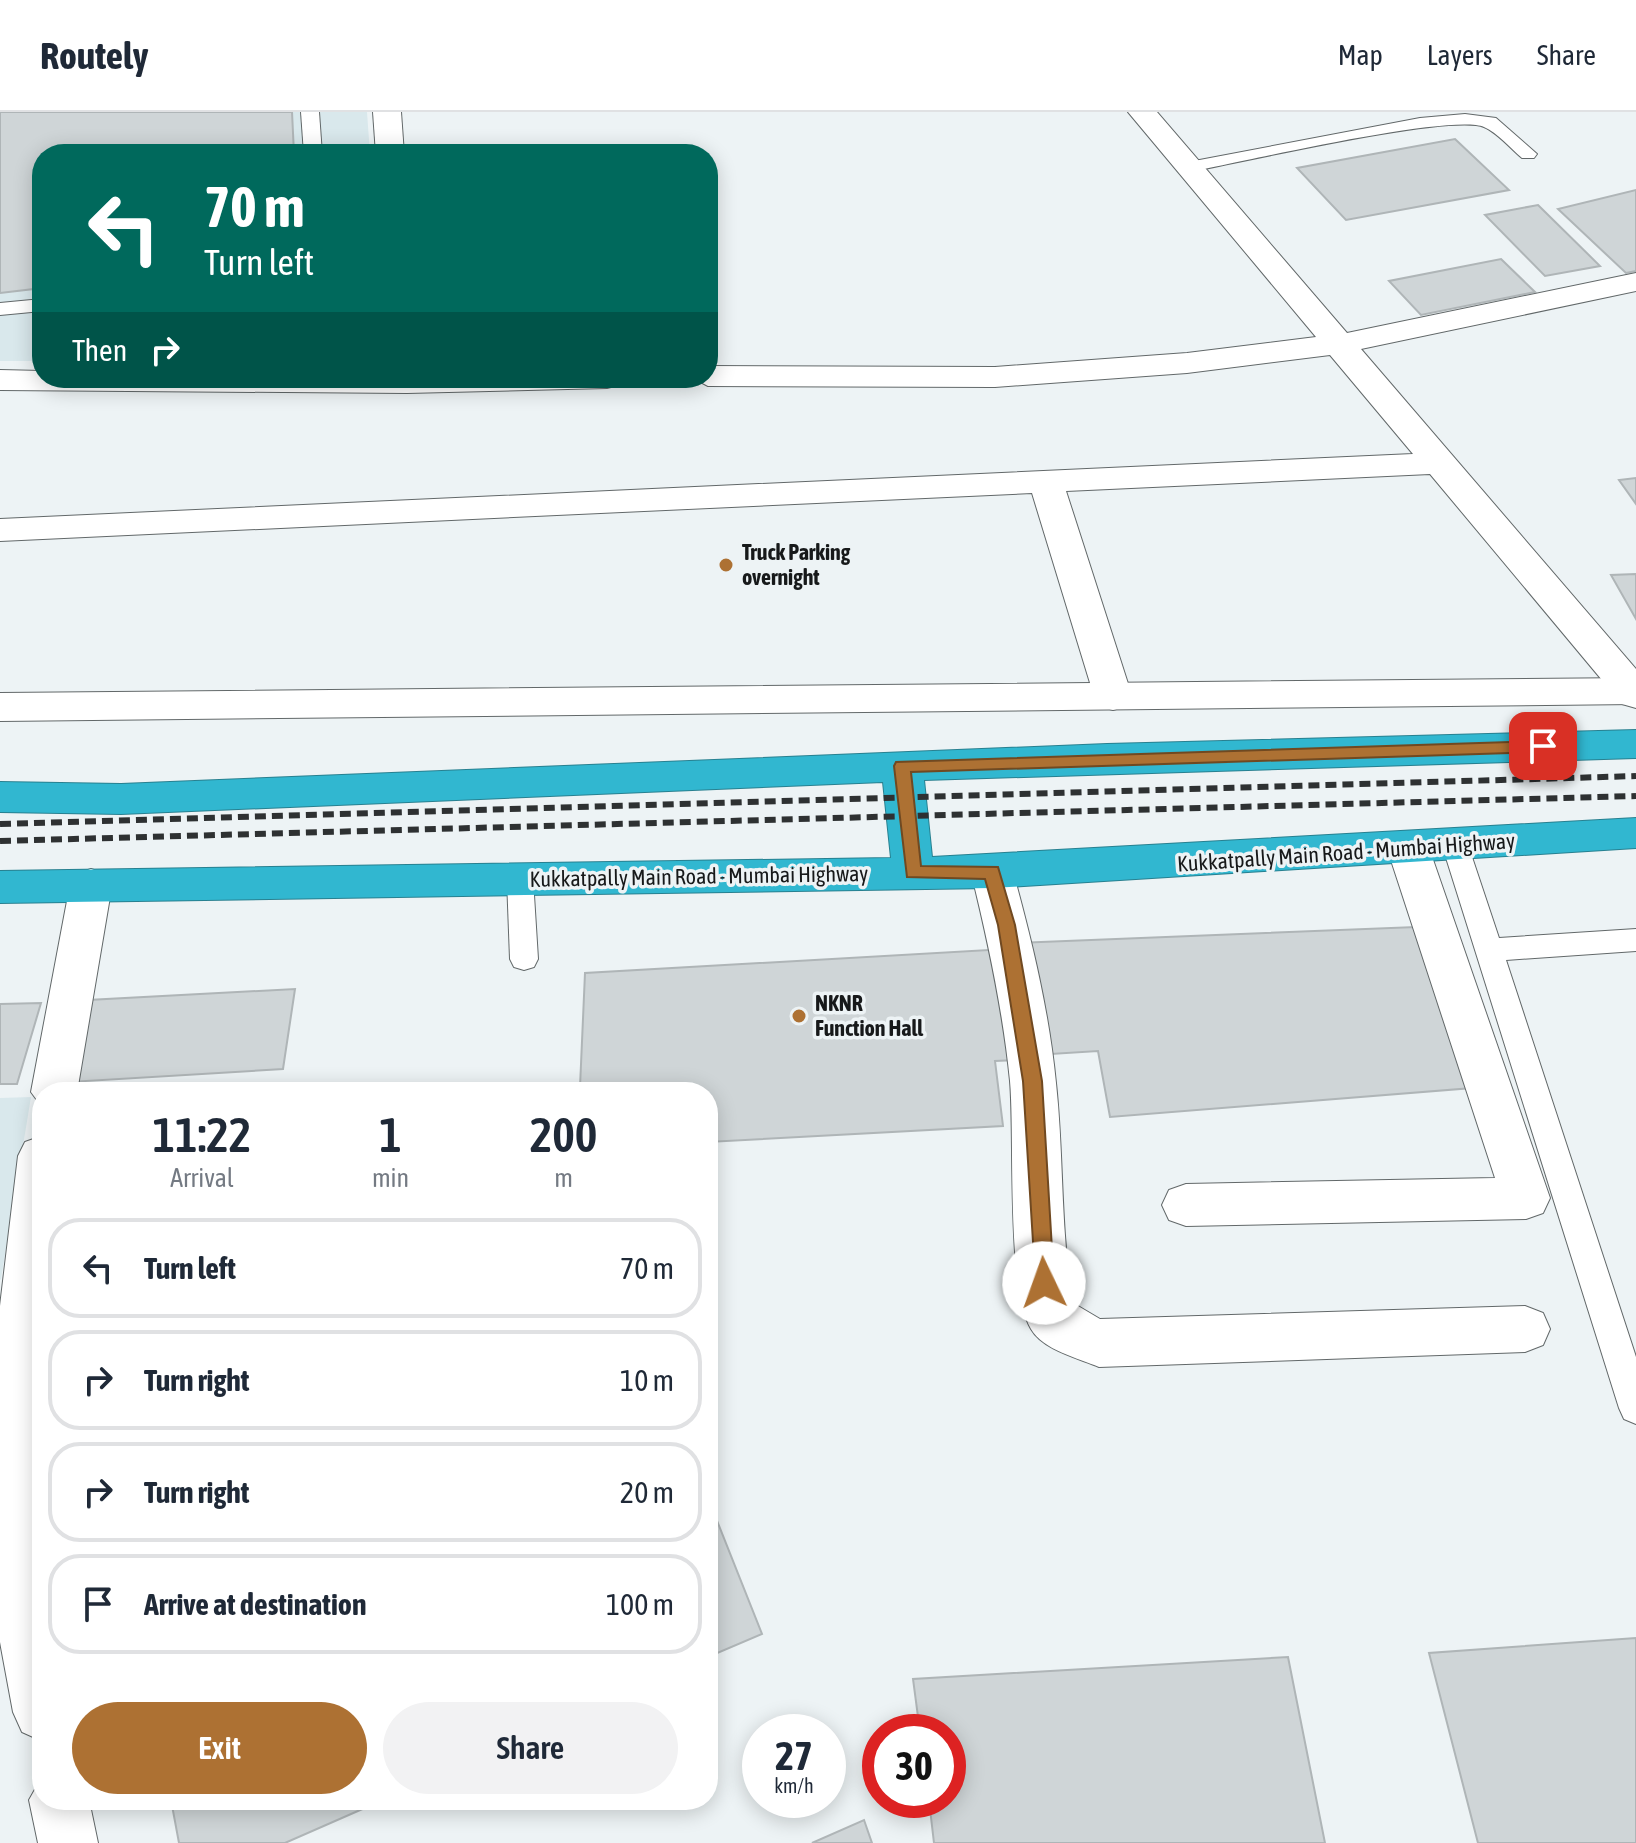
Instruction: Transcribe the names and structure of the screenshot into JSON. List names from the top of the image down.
{
  "streets": {
    "highway": ["Kukkatpally Main Road - Mumbai Highway"]
  },
  "places": ["Truck Parking overnight", "NKNR Function Hall"],
  "page": {
    "header": "Routely",
    "nav": ["Map", "Layers", "Share"],
    "turn": ["70 m", "Turn left"],
    "then": "Then",
    "eta": [
      "11:22",
      "Arrival",
      "1",
      "min",
      "200",
      "m"
    ],
    "list": [
      {
        "name": "Turn left",
        "value": "70 m"
      },
      {
        "name": "Turn right",
        "value": "10 m"
      },
      {
        "name": "Turn right",
        "value": "20 m"
      },
      {
        "name": "Arrive at destination",
        "value": "100 m"
      }
    ],
    "buttons": ["Exit", "Share"],
    "speed": "27 km/h",
    "limit": "30"
  }
}
